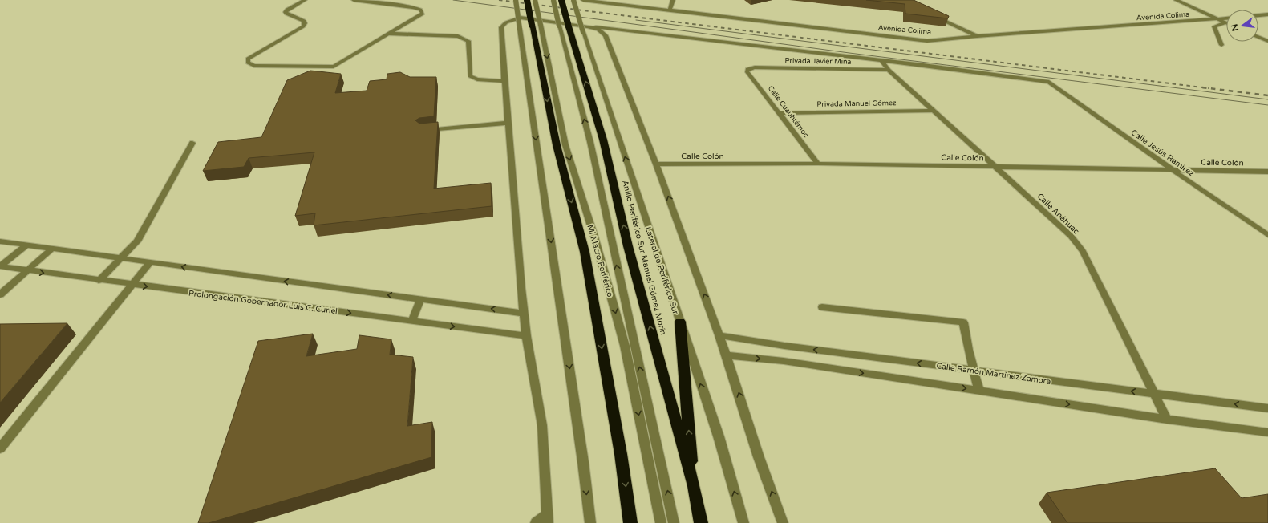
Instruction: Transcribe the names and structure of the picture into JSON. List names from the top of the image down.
{
  "streets": {
    "highway": ["Anillo Periférico Sur Manuel Gómez Morín"],
    "street": [
      "Avenida Colima",
      "Privada Javier Mina",
      "Privada Manuel Gómez",
      "Calle Cuauhtémoc",
      "Calle Jesús Ramírez",
      "Calle Colón",
      "Calle Anáhuac",
      "Mi Macro Periférico",
      "Lateral de Periférico Sur",
      "Prolongación Gobernador Luis C. Curiel",
      "Calle Ramón Martínez Zamora"
    ]
  },
  "crossings": [
    ["Privada Javier Mina", "Calle Cuauhtémoc"],
    ["Privada Javier Mina", "Calle Anáhuac"],
    ["Privada Manuel Gómez", "Calle Cuauhtémoc"],
    ["Privada Manuel Gómez", "Calle Anáhuac"],
    ["Calle Cuauhtémoc", "Calle Colón"],
    ["Calle Jesús Ramírez", "Calle Colón"],
    ["Calle Jesús Ramírez", "Calle Anáhuac"],
    ["Calle Colón", "Calle Anáhuac"],
    ["Calle Anáhuac", "Calle Ramón Martínez Zamora"],
    ["Anillo Periférico Sur Manuel Gómez Morín", "Mi Macro Periférico"]
  ],
  "north": "left"
}
